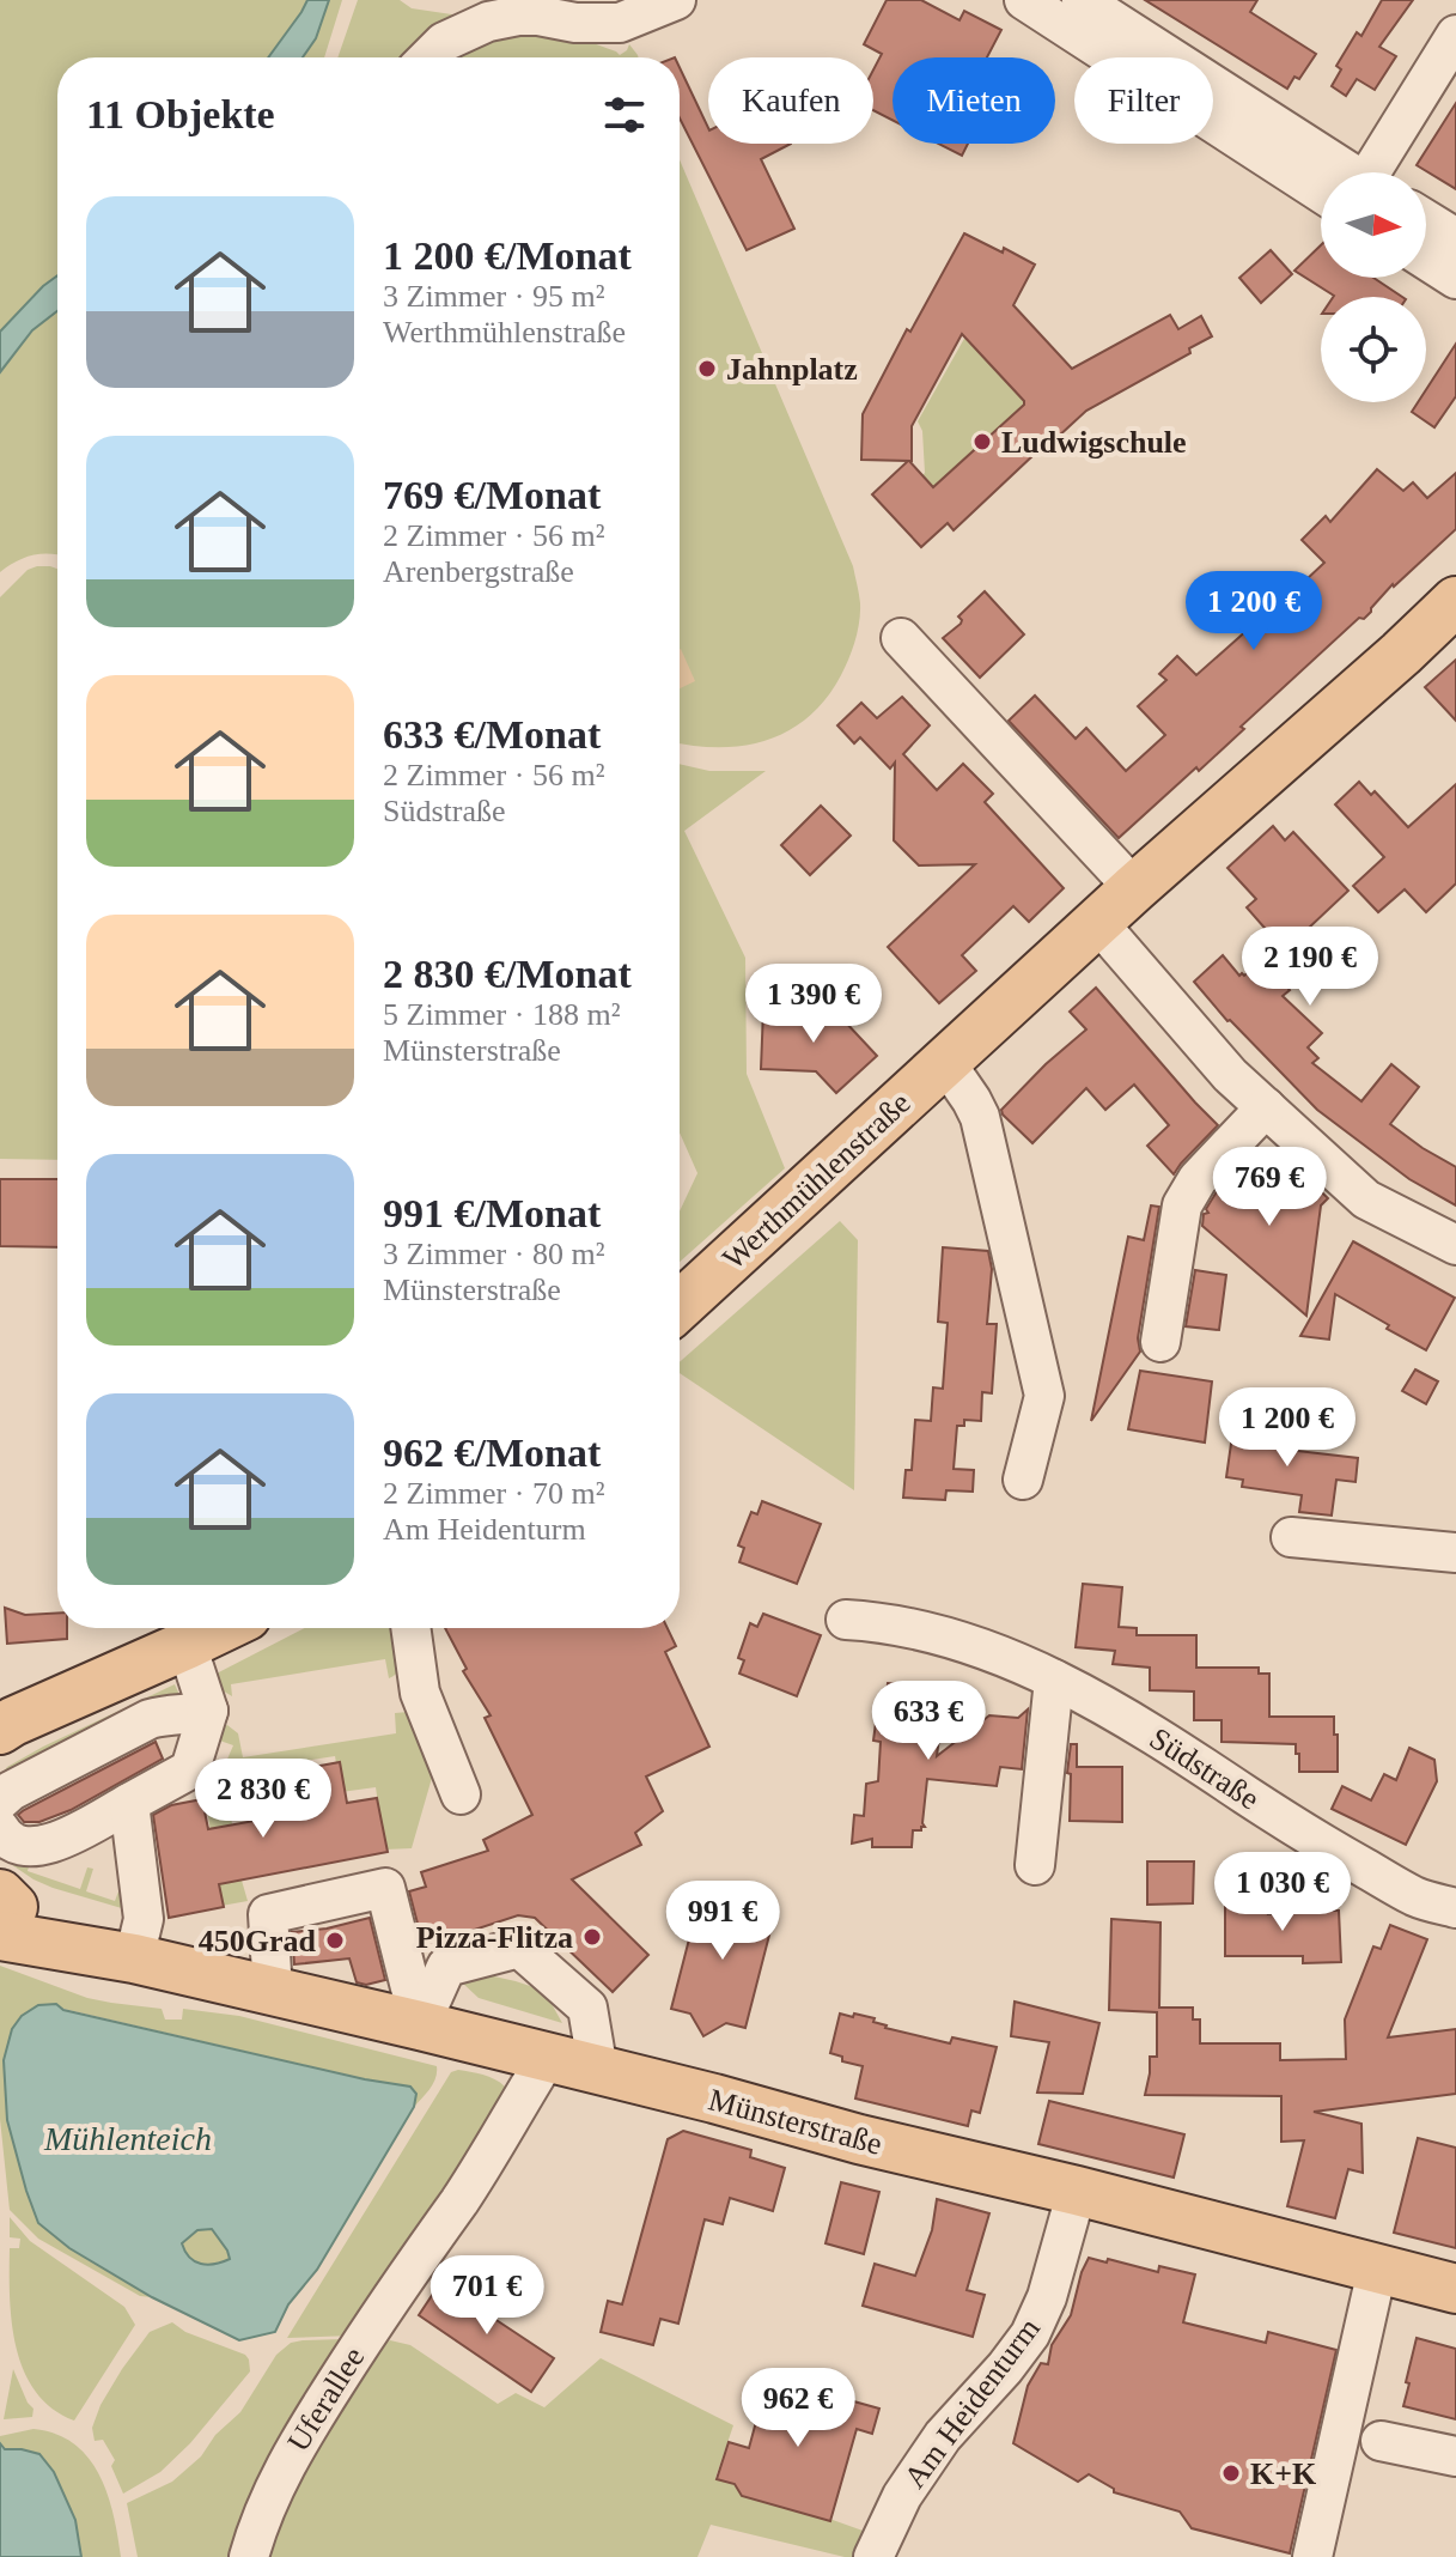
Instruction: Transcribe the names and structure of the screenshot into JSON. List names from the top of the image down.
{
  "streets": {
    "main road": ["Werthmühlenstraße", "Münsterstraße"],
    "street": ["Südstraße", "Uferallee", "Am Heidenturm"]
  },
  "crossings": [
    ["Münsterstraße", "Uferallee"],
    ["Münsterstraße", "Am Heidenturm"]
  ],
  "water": ["Mühlenteich"],
  "places": [
    "Jahnplatz",
    "Ludwigschule",
    "Pizza-Flitza",
    "450Grad",
    "K+K"
  ],
  "north": "right",
  "page": {
    "chip": ["Kaufen", "Mieten", "Filter"],
    "heading": "11 Objekte",
    "list": [
      {
        "name": "1 200 €/Monat",
        "note": "3 Zimmer · 95 m² · Werthmühlenstraße"
      },
      {
        "name": "769 €/Monat",
        "note": "2 Zimmer · 56 m² · Arenbergstraße"
      },
      {
        "name": "633 €/Monat",
        "note": "2 Zimmer · 56 m² · Südstraße"
      },
      {
        "name": "2 830 €/Monat",
        "note": "5 Zimmer · 188 m² · Münsterstraße"
      },
      {
        "name": "991 €/Monat",
        "note": "3 Zimmer · 80 m² · Münsterstraße"
      },
      {
        "name": "962 €/Monat",
        "note": "2 Zimmer · 70 m² · Am Heidenturm"
      }
    ],
    "price": [
      "1 200 €",
      "2 190 €",
      "1 390 €",
      "769 €",
      "1 200 €",
      "633 €",
      "2 830 €",
      "1 030 €",
      "991 €",
      "701 €",
      "962 €"
    ]
  }
}
